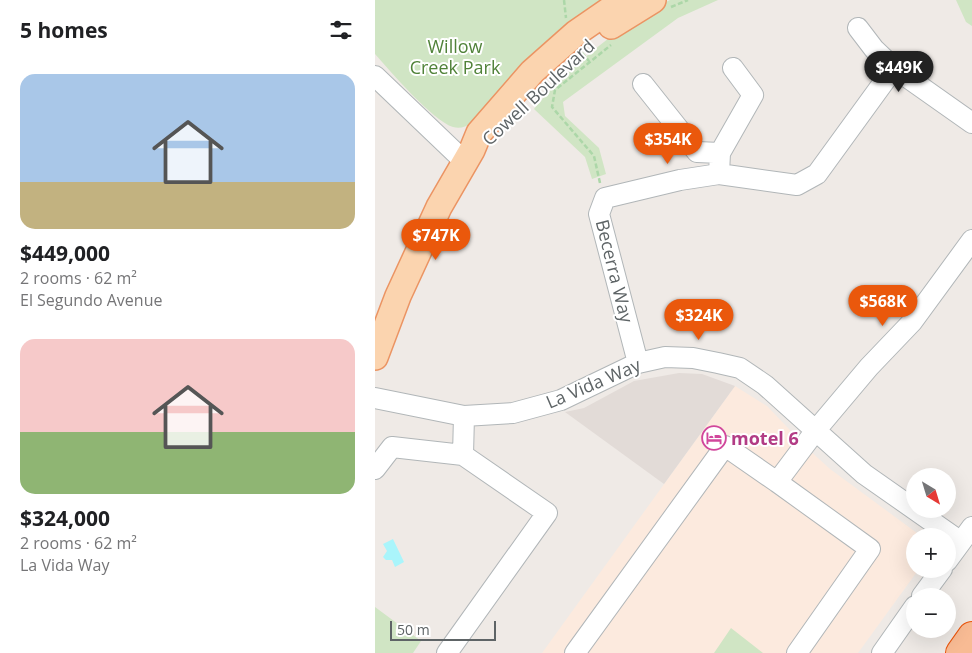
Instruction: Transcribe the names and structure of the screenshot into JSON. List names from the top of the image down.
{
  "streets": {
    "main road": ["Cowell Boulevard"],
    "street": ["Becerra Way", "La Vida Way"]
  },
  "crossings": [
    ["Becerra Way", "La Vida Way"]
  ],
  "parks": ["Willow Creek Park"],
  "places": {
    "hotel": ["motel 6"]
  },
  "scale_bar": "50 m",
  "north": "bottom right",
  "page": {
    "heading": "5 homes",
    "price": [
      "$449K",
      "$354K",
      "$747K",
      "$568K",
      "$324K"
    ],
    "list": [
      {
        "name": "$449,000",
        "note": "2 rooms · 62 m² · El Segundo Avenue"
      },
      {
        "name": "$324,000",
        "note": "2 rooms · 62 m² · La Vida Way"
      }
    ],
    "map_buttons": ["+", "−"],
    "scale": "50 m"
  }
}
